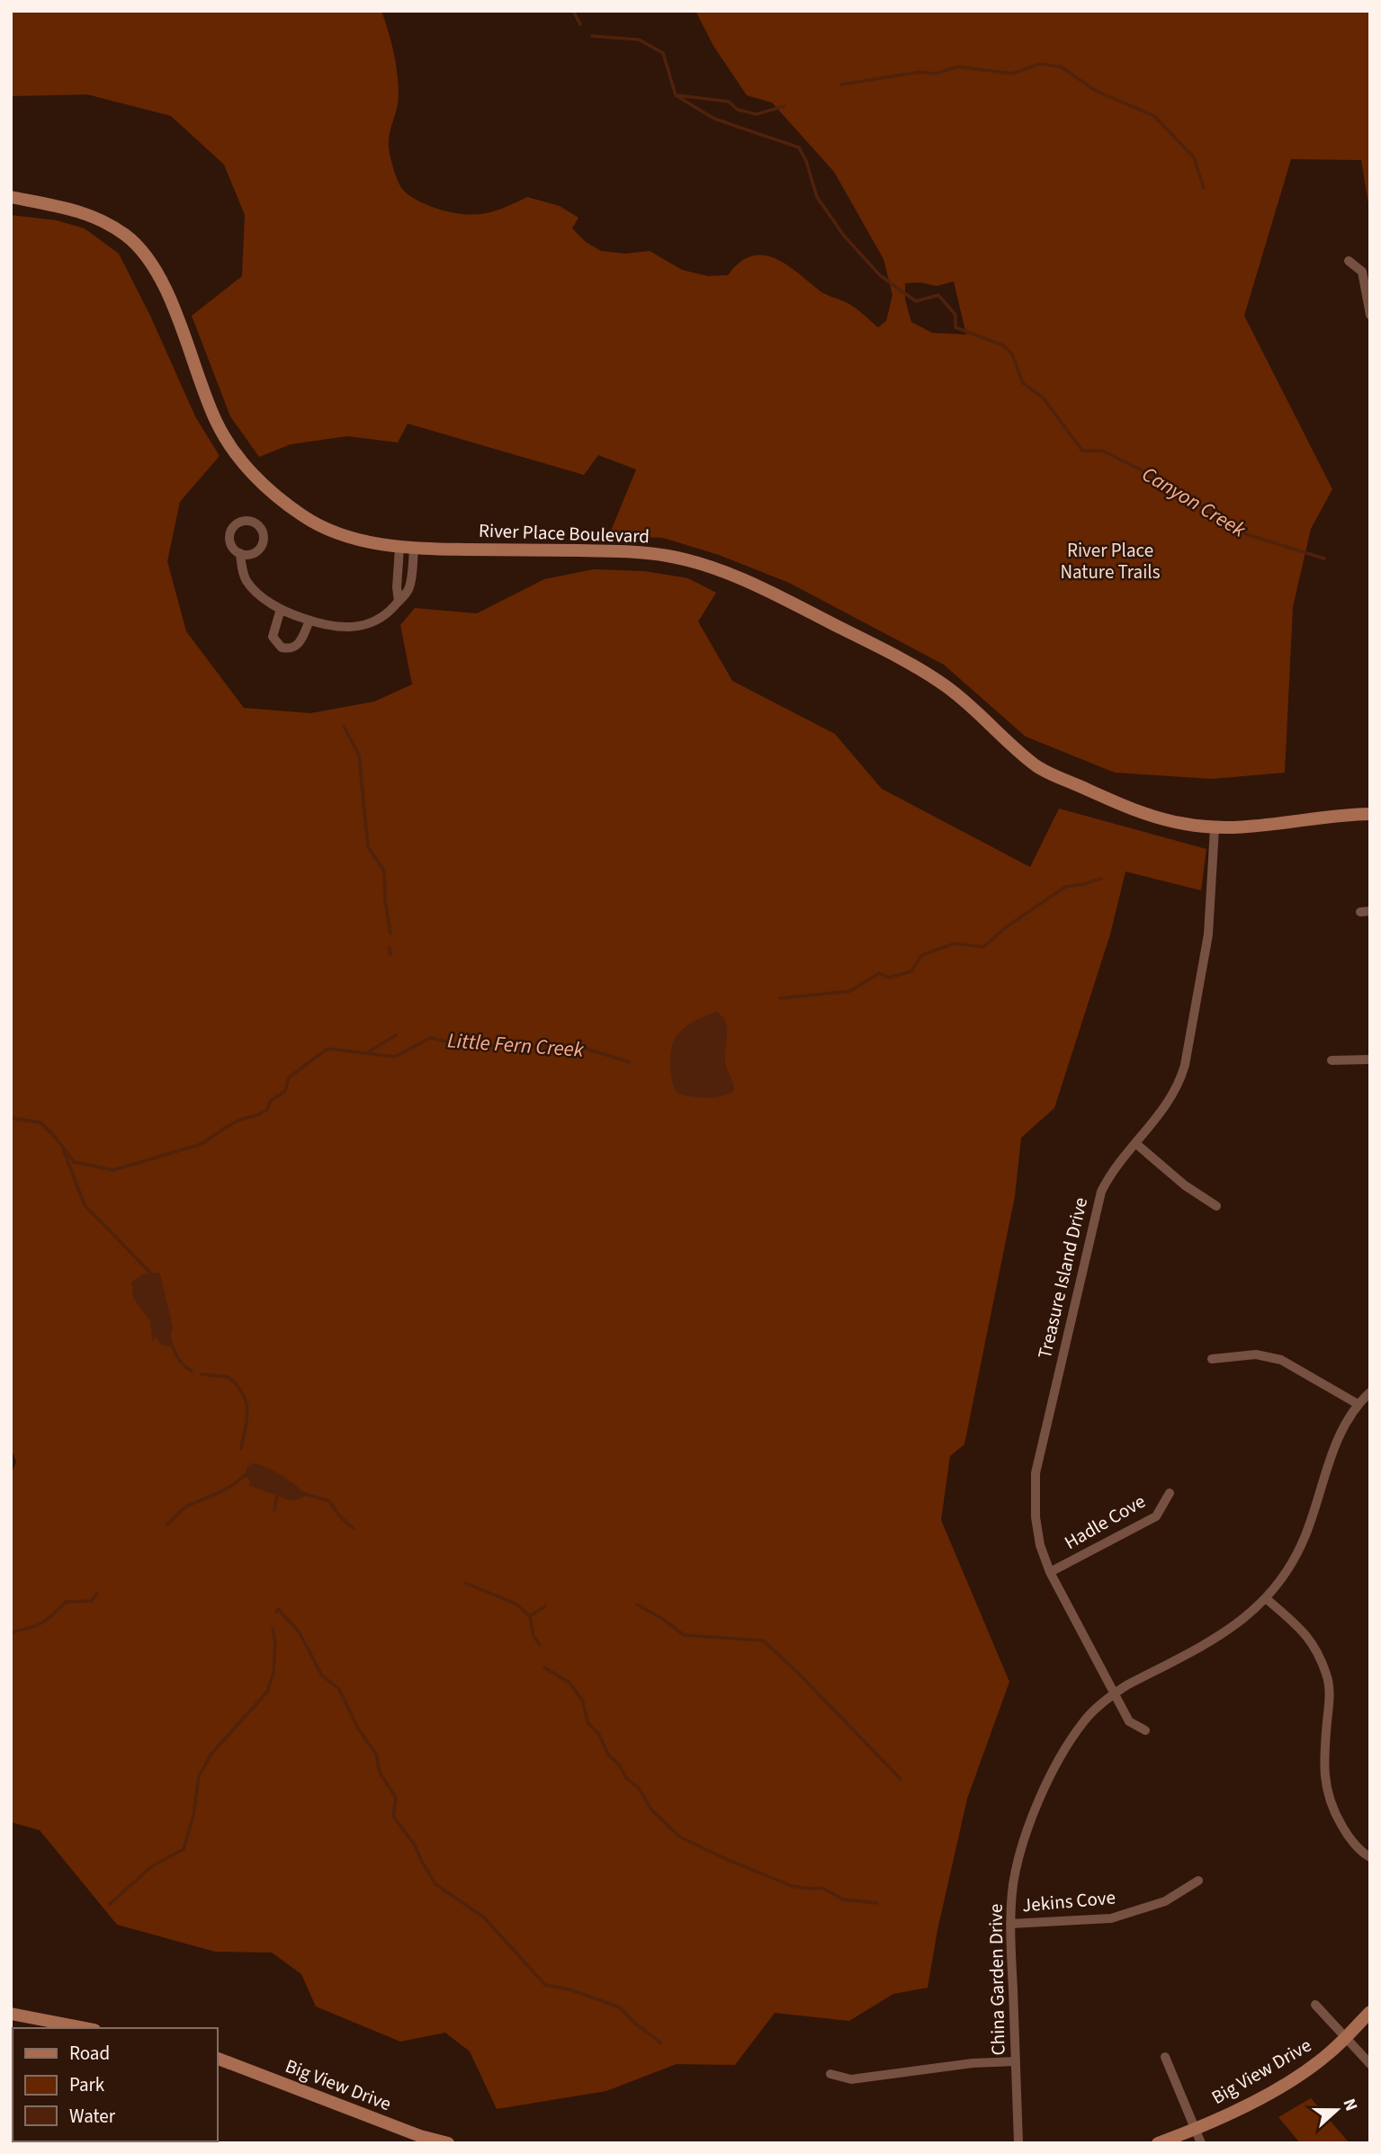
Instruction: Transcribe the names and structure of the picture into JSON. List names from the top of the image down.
{
  "streets": {
    "street": [
      "River Place Boulevard",
      "Treasure Island Drive",
      "Hadle Cove",
      "Jekins Cove",
      "China Garden Drive",
      "Big View Drive"
    ]
  },
  "crossings": [
    ["River Place Boulevard", "Treasure Island Drive"],
    ["Treasure Island Drive", "Hadle Cove"],
    ["Treasure Island Drive", "China Garden Drive"],
    ["Jekins Cove", "China Garden Drive"]
  ],
  "water": ["Canyon Creek", "Little Fern Creek"],
  "parks": ["River Place Nature Trails"],
  "legend": ["Road", "Park", "Water"],
  "north": "right"
}
